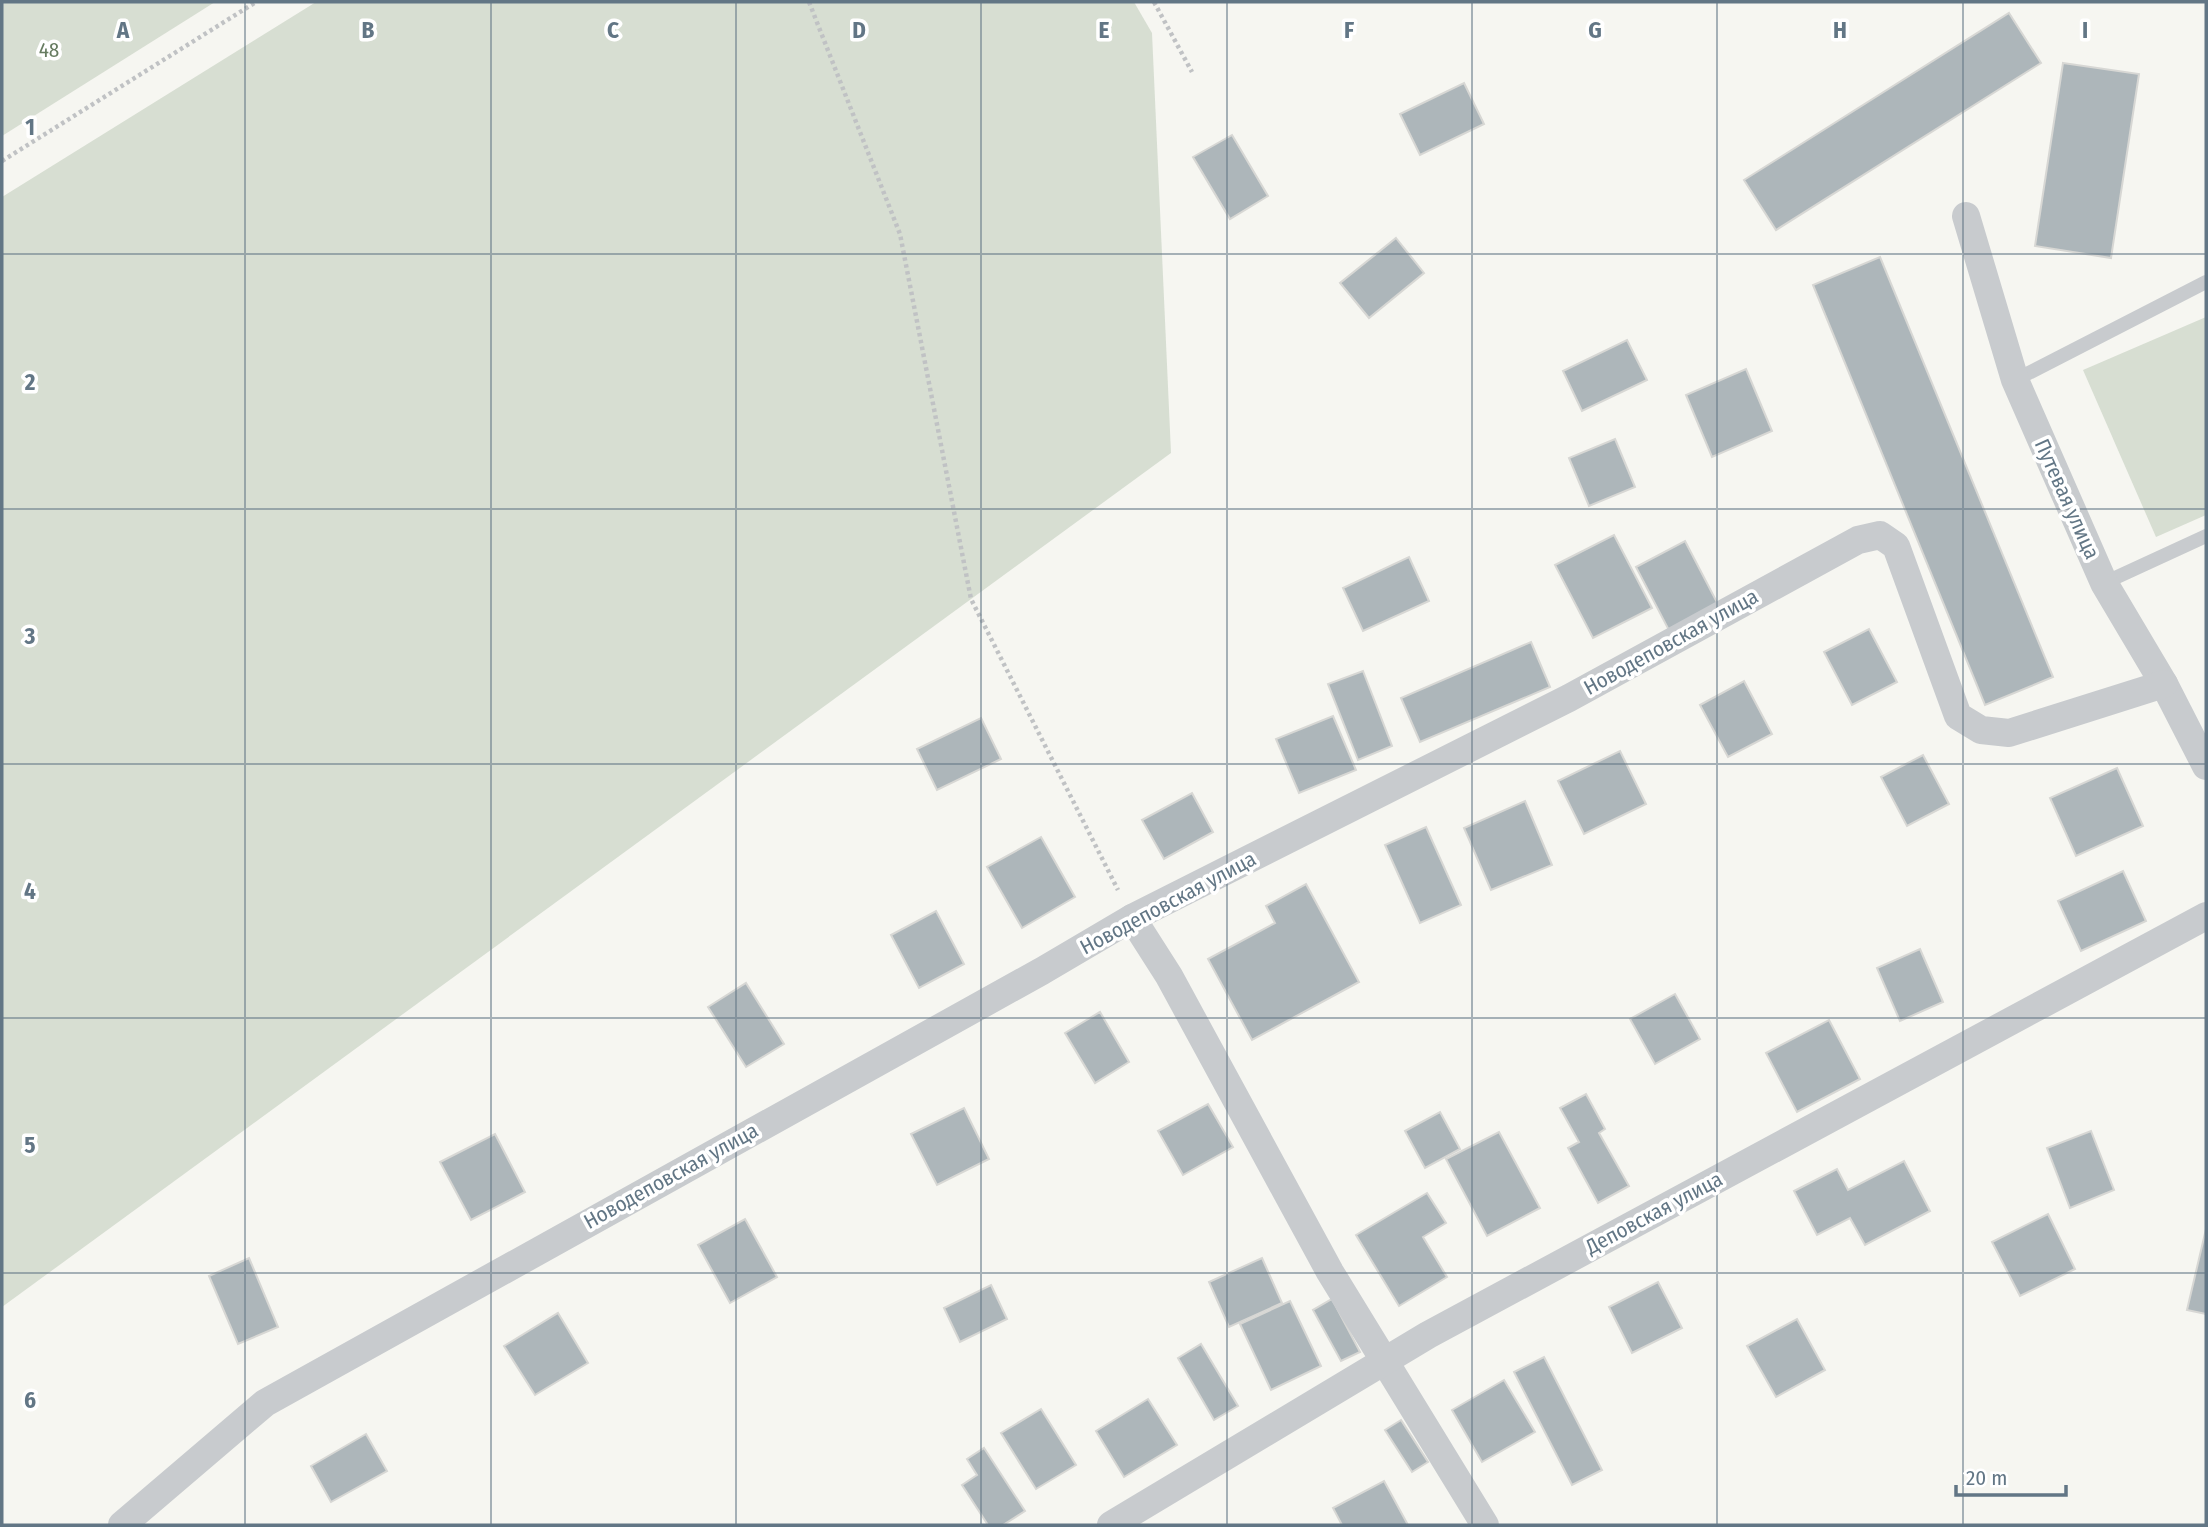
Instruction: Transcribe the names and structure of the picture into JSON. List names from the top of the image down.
{
  "streets": {
    "street": ["Путевая улица", "Новодеповская улица", "Деповская улица"]
  },
  "crossings": [
    ["Путевая улица", "Новодеповская улица"]
  ],
  "parks": ["48"],
  "scale_bar": "20 m",
  "grid": {
    "columns": [
      "A",
      "B",
      "C",
      "D",
      "E",
      "F",
      "G",
      "H",
      "I"
    ],
    "rows": [
      "1",
      "2",
      "3",
      "4",
      "5",
      "6"
    ]
  }
}
